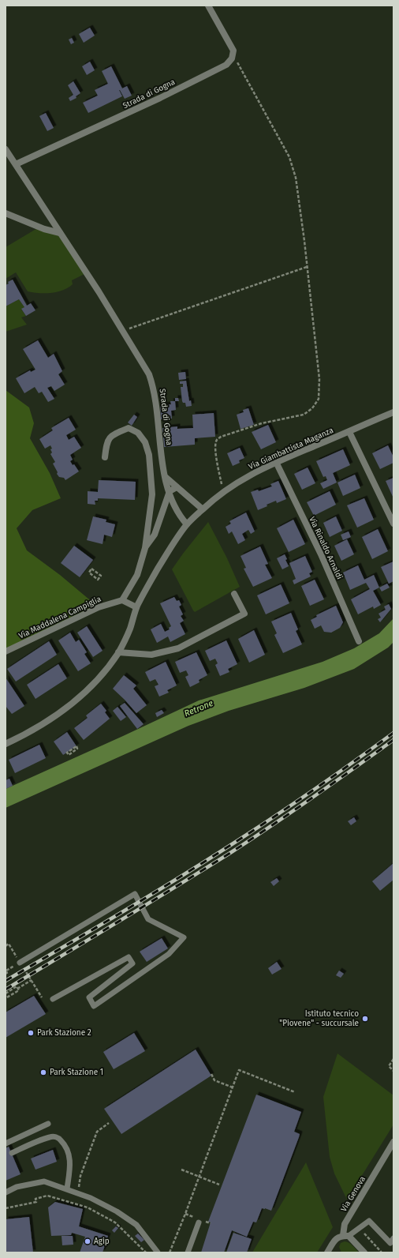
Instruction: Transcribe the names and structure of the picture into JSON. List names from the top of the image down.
{
  "streets": {
    "street": [
      "Strada di Gogna",
      "Via Giambattista Maganza",
      "Via Rinaldo Arnaldi",
      "Via Maddalena Campiglia",
      "Via Genova"
    ]
  },
  "crossings": [
    ["Strada di Gogna", "Via Giambattista Maganza"],
    ["Via Giambattista Maganza", "Via Rinaldo Arnaldi"]
  ],
  "water": ["Retrone"],
  "places": [
    "Istituto tecnico \"Piovene\" - succursale",
    "Park Stazione 2",
    "Park Stazione 1",
    "Agip"
  ]
}
